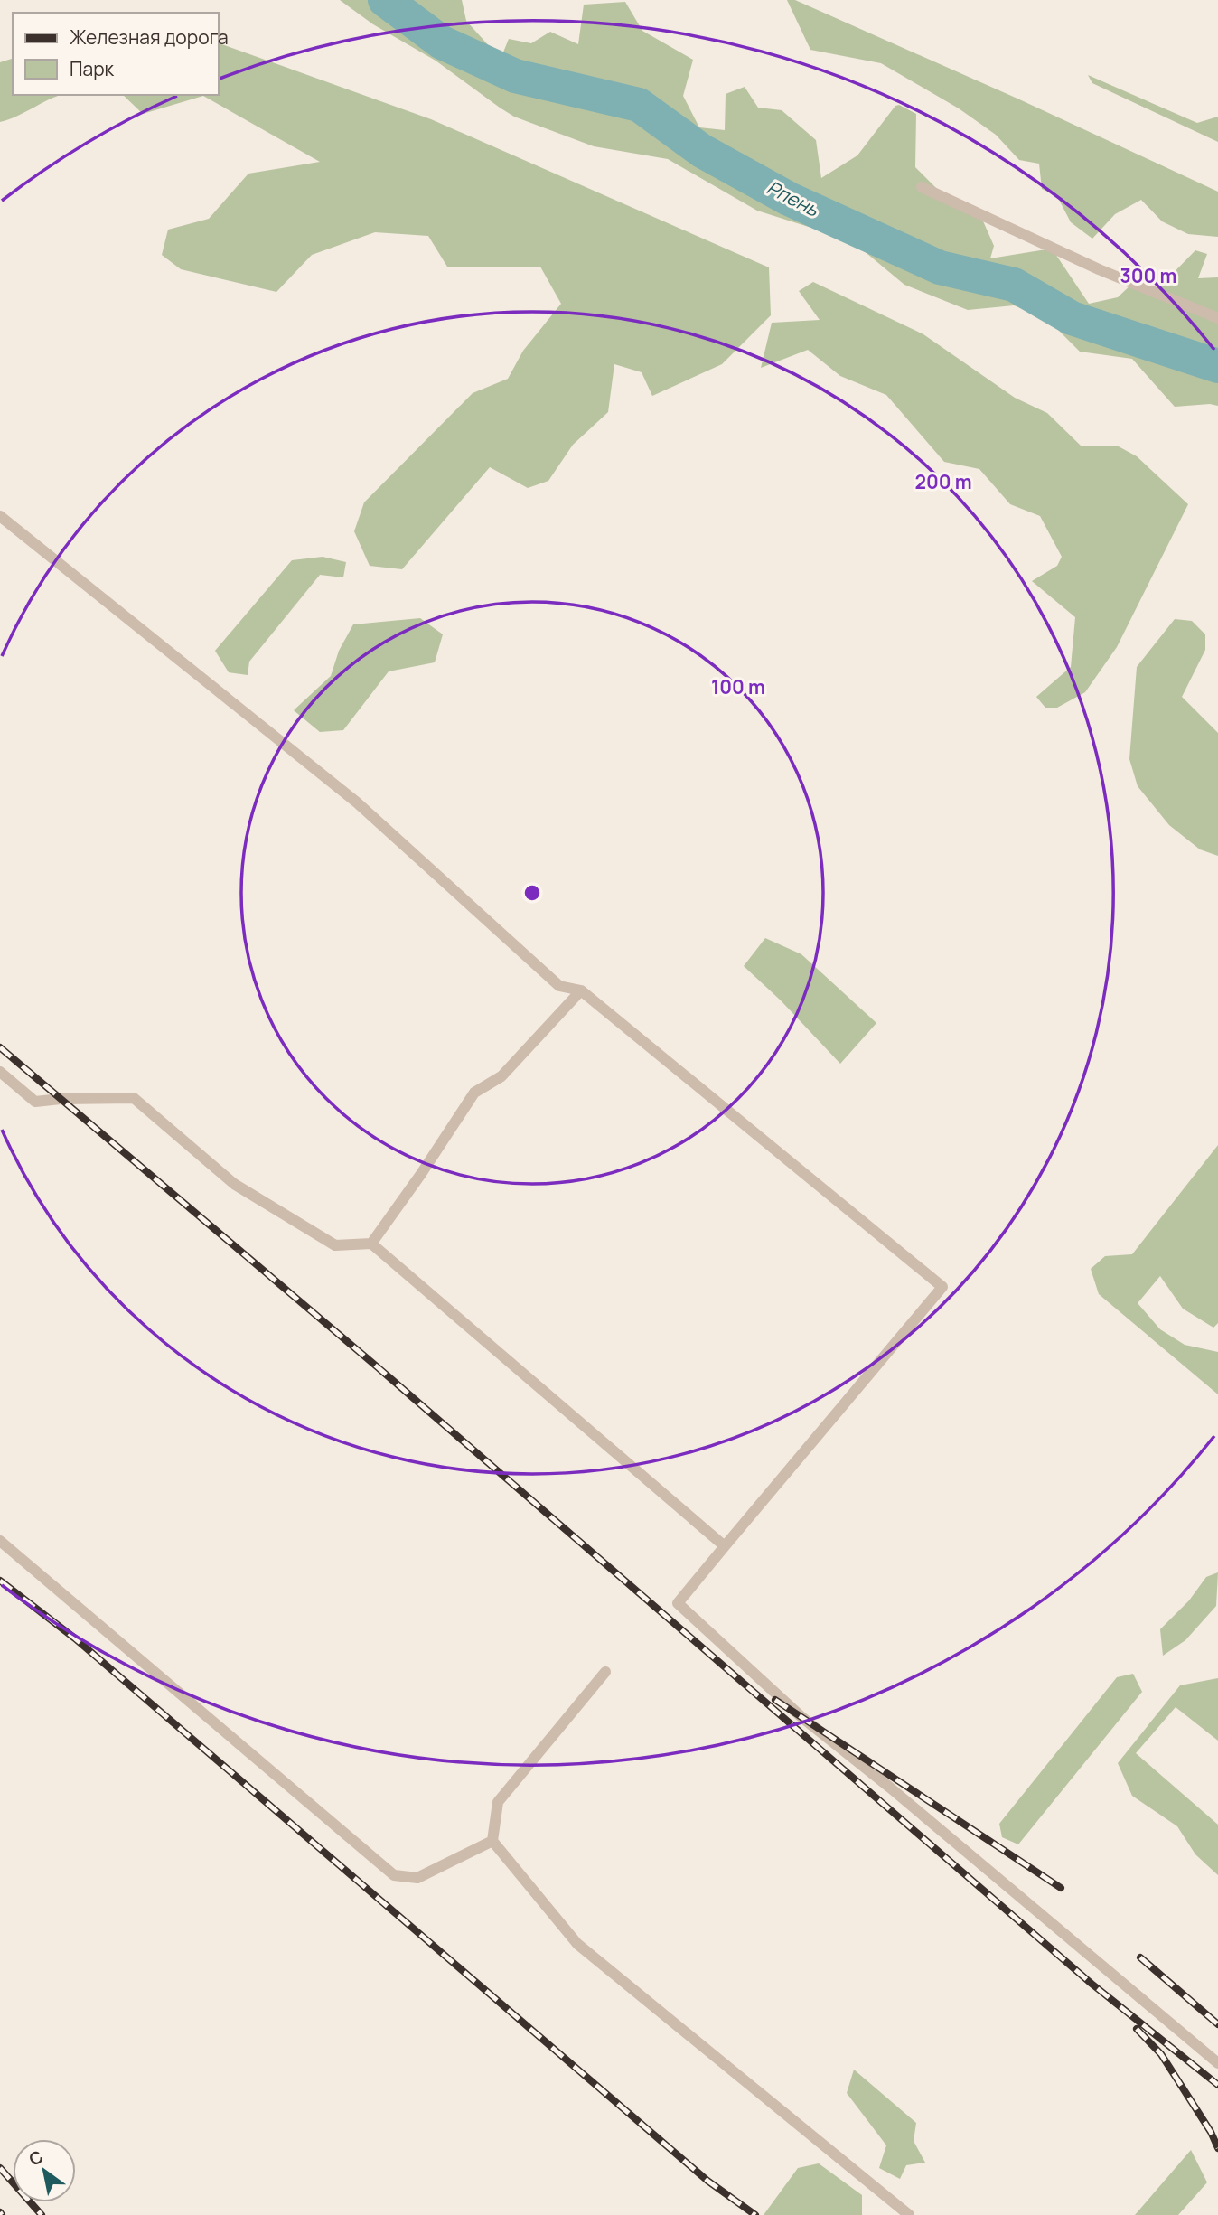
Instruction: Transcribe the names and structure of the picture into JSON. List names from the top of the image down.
{
  "water": ["Рпень"],
  "legend": ["Железная дорога", "Парк"],
  "north": "top left",
  "rings": ["300 m", "200 m", "100 m"]
}
